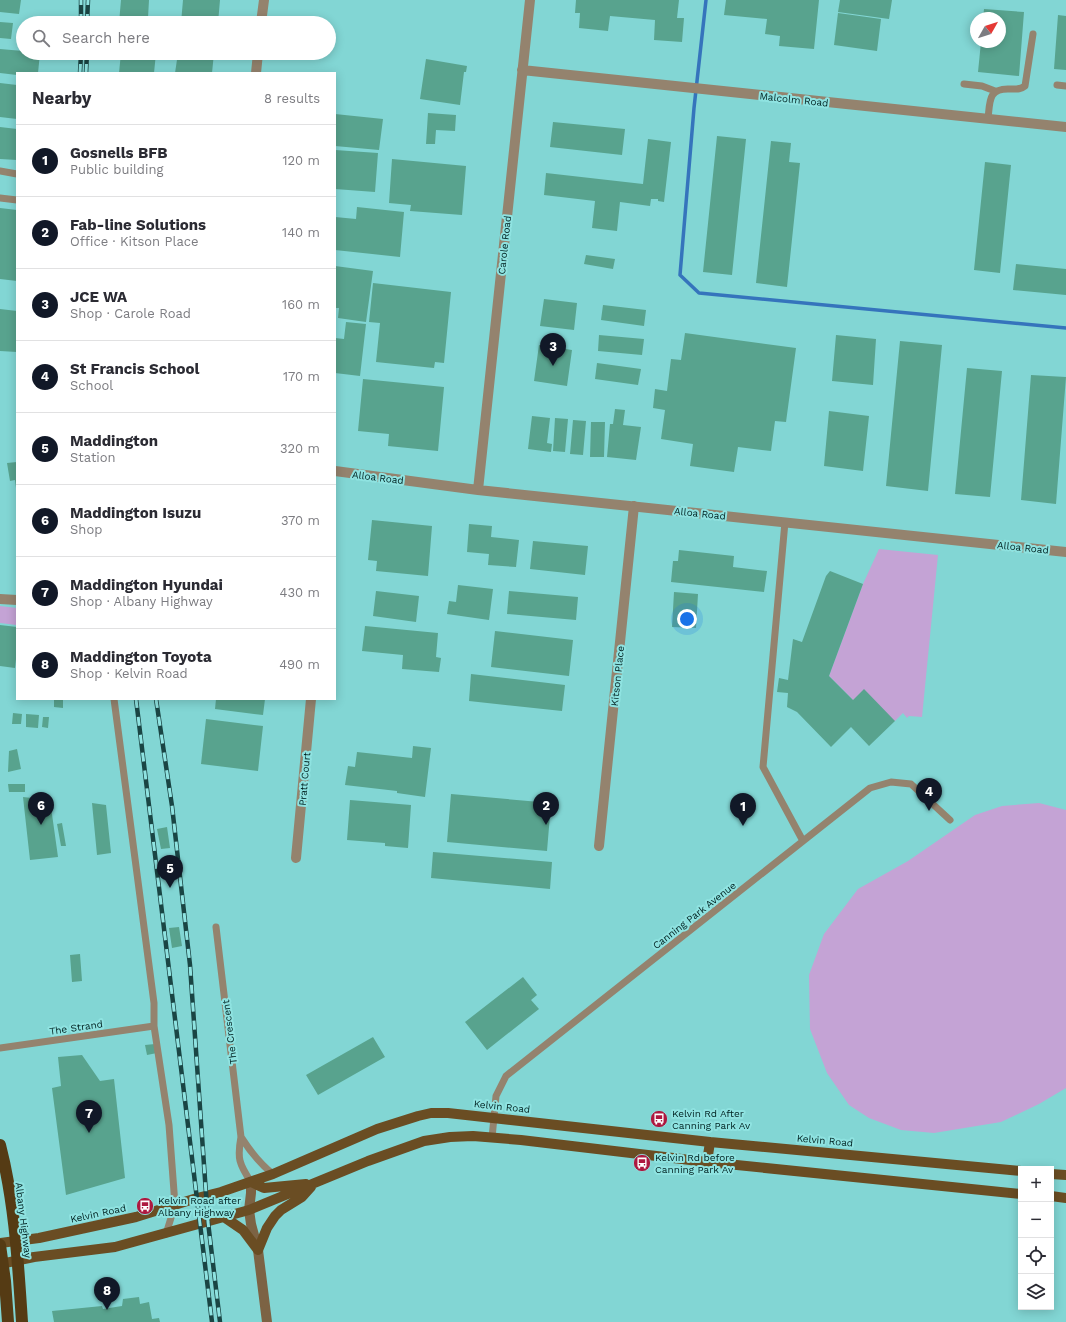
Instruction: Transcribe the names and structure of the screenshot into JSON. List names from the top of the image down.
{
  "streets": {
    "highway": ["Albany Highway"],
    "main road": ["Kelvin Road"],
    "street": [
      "Malcolm Road",
      "Carole Road",
      "Alloa Road",
      "Kitson Place",
      "Pratt Court"
    ],
    "lane": ["Canning Park Avenue", "The Strand", "The Crescent"]
  },
  "crossings": [
    ["Malcolm Road", "Carole Road"],
    ["Carole Road", "Alloa Road"],
    ["Alloa Road", "Kitson Place"],
    ["Canning Park Avenue", "Kelvin Road"],
    ["The Crescent", "Kelvin Road"],
    ["Kelvin Road", "Albany Highway"]
  ],
  "places": {
    "bus stop": ["Kelvin Rd After Canning Park Av", "Kelvin Rd before Canning Park Av", "Kelvin Road after Albany Highway"]
  },
  "north": "top right",
  "page": {
    "search": "Search here",
    "heading": ["Nearby", "8 results"],
    "list": [
      {
        "mark": "1",
        "name": "Gosnells BFB",
        "note": "Public building",
        "value": "120 m"
      },
      {
        "mark": "2",
        "name": "Fab-line Solutions",
        "note": "Office · Kitson Place",
        "value": "140 m"
      },
      {
        "mark": "3",
        "name": "JCE WA",
        "note": "Shop · Carole Road",
        "value": "160 m"
      },
      {
        "mark": "4",
        "name": "St Francis School",
        "note": "School",
        "value": "170 m"
      },
      {
        "mark": "5",
        "name": "Maddington",
        "note": "Station",
        "value": "320 m"
      },
      {
        "mark": "6",
        "name": "Maddington Isuzu",
        "note": "Shop",
        "value": "370 m"
      },
      {
        "mark": "7",
        "name": "Maddington Hyundai",
        "note": "Shop · Albany Highway",
        "value": "430 m"
      },
      {
        "mark": "8",
        "name": "Maddington Toyota",
        "note": "Shop · Kelvin Road",
        "value": "490 m"
      }
    ],
    "pins": [
      "3",
      "4",
      "2",
      "6",
      "1",
      "5",
      "7",
      "8"
    ],
    "map_buttons": ["+", "−"]
  }
}
